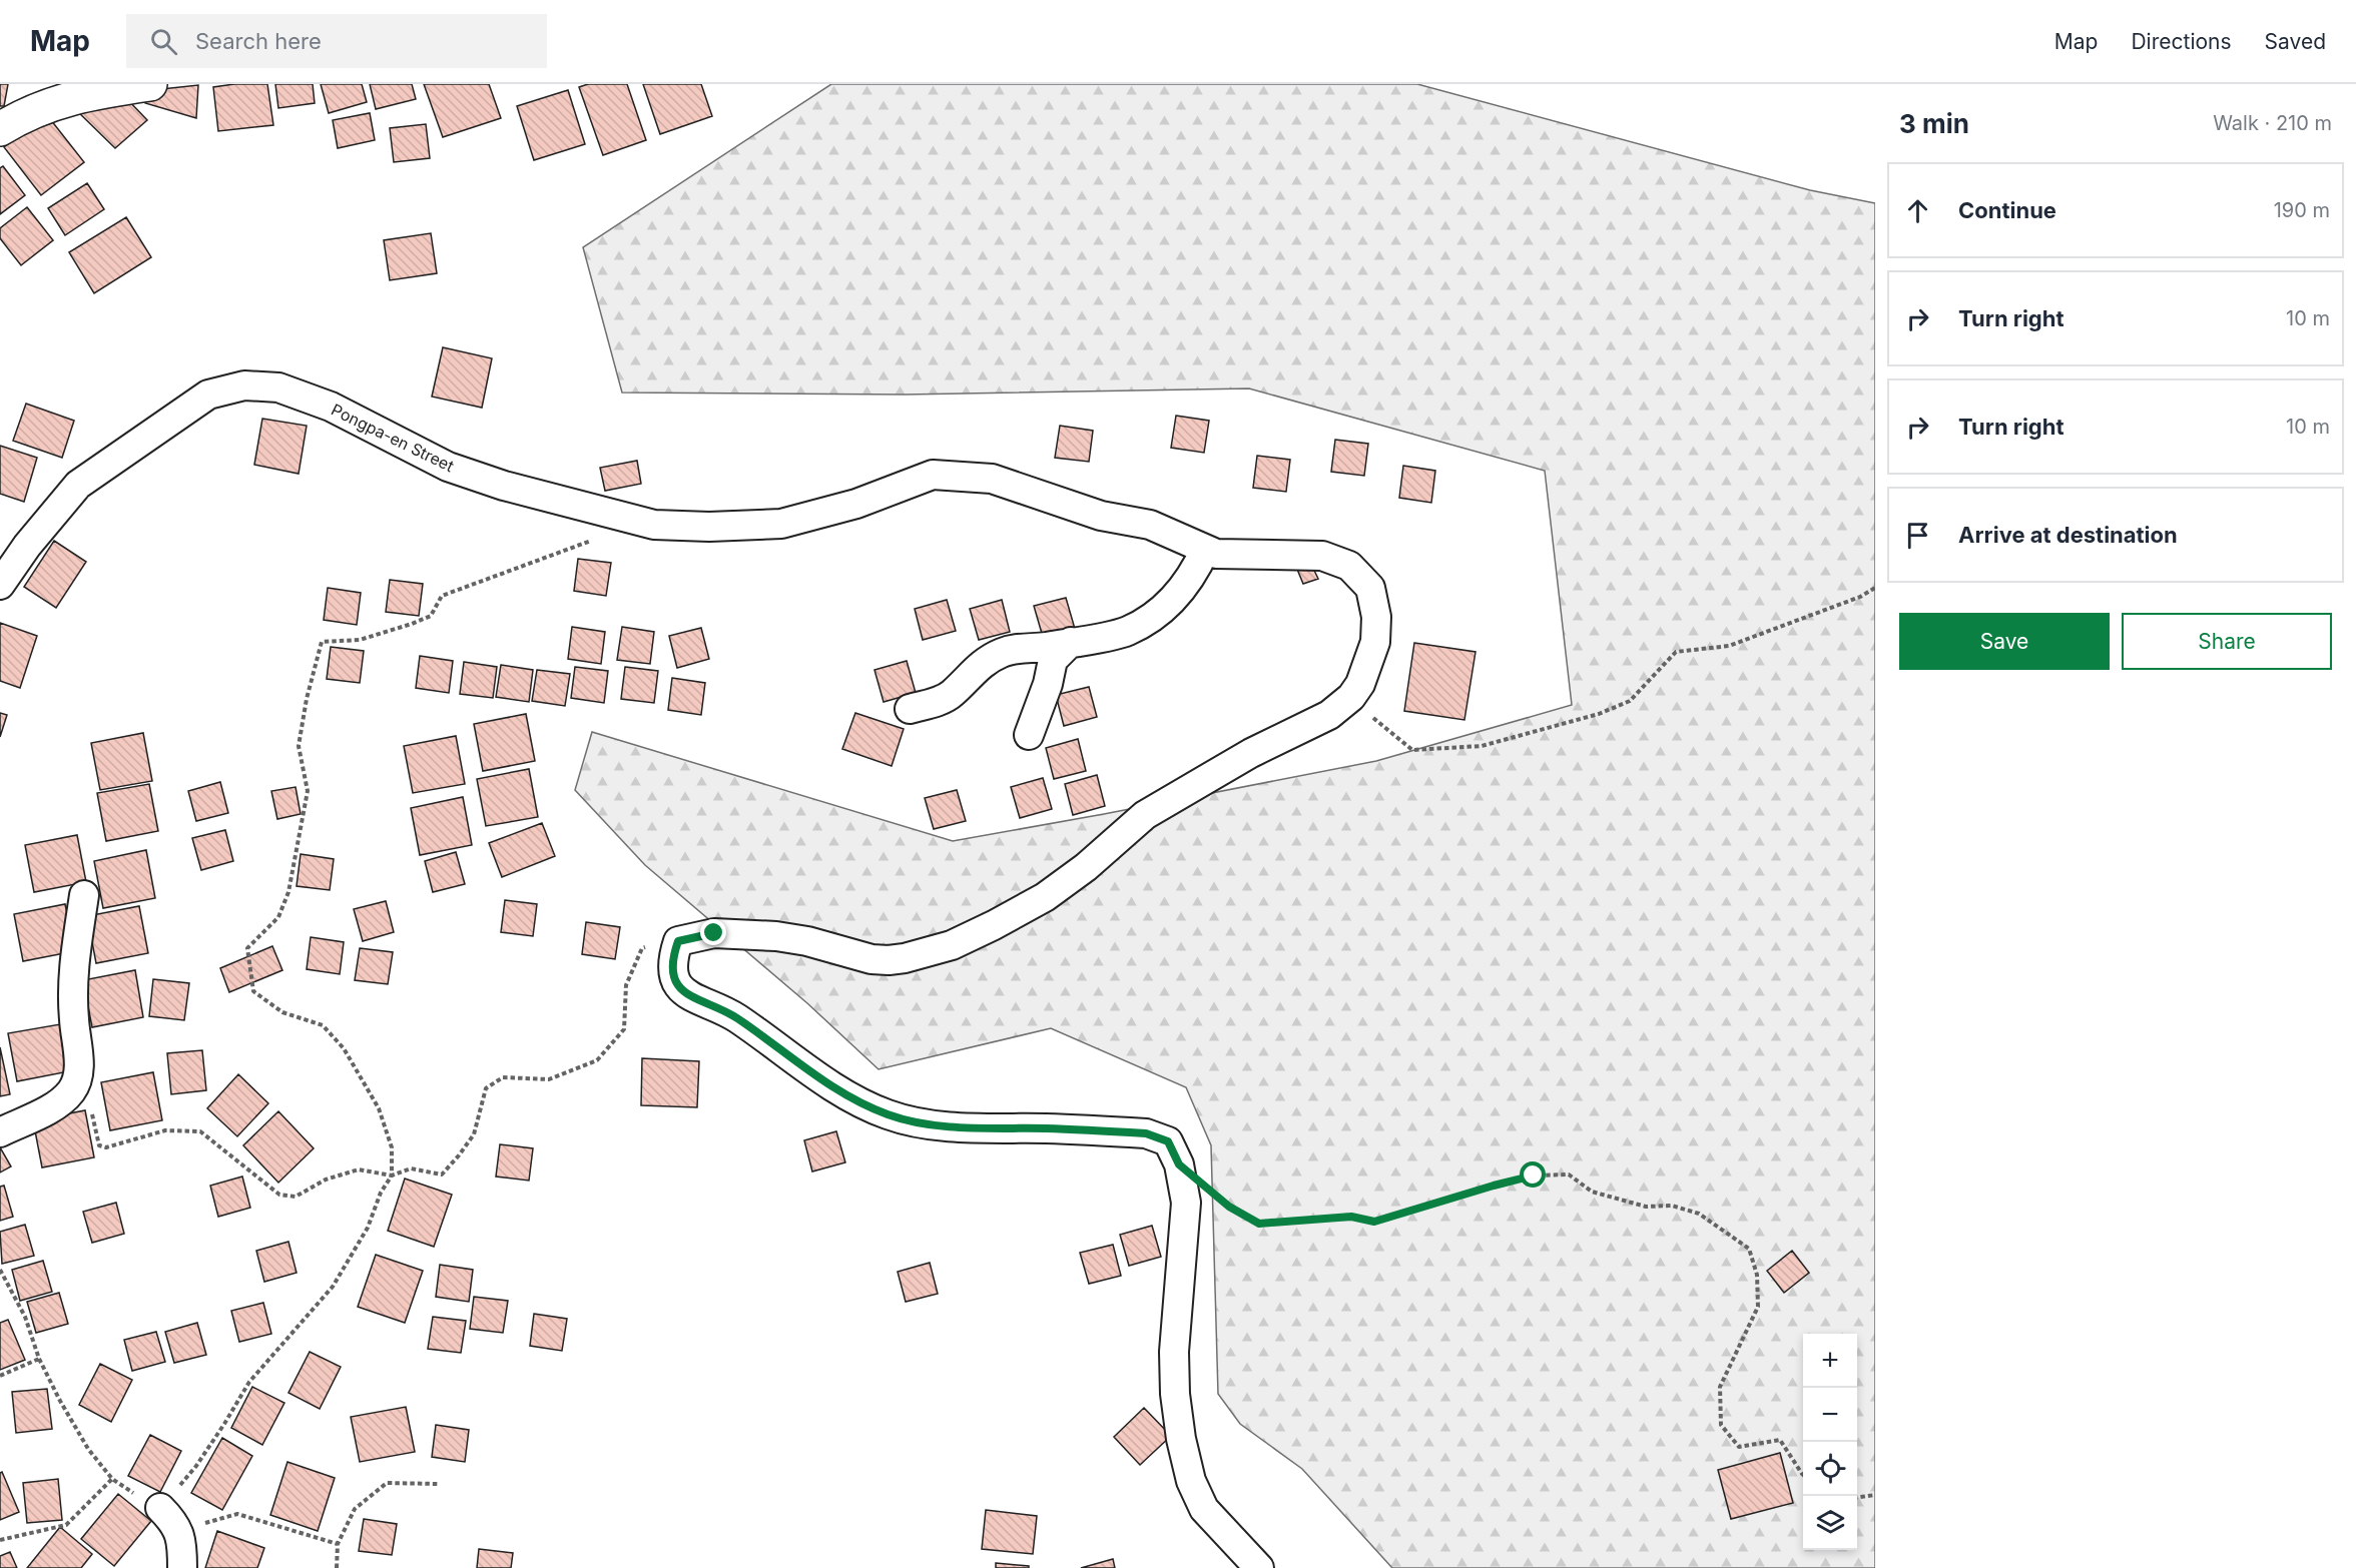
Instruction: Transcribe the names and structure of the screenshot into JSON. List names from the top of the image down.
{
  "streets": {
    "street": ["Pongpa-en Street"]
  },
  "page": {
    "header": "Map",
    "search": "Search here",
    "nav": ["Map", "Directions", "Saved"],
    "heading": ["3 min", "Walk · 210 m"],
    "list": [
      ["Continue", "190 m"],
      ["Turn right", "10 m"],
      ["Turn right", "10 m"],
      "Arrive at destination"
    ],
    "buttons": ["Save", "Share"],
    "map_buttons": ["+", "−"]
  }
}
